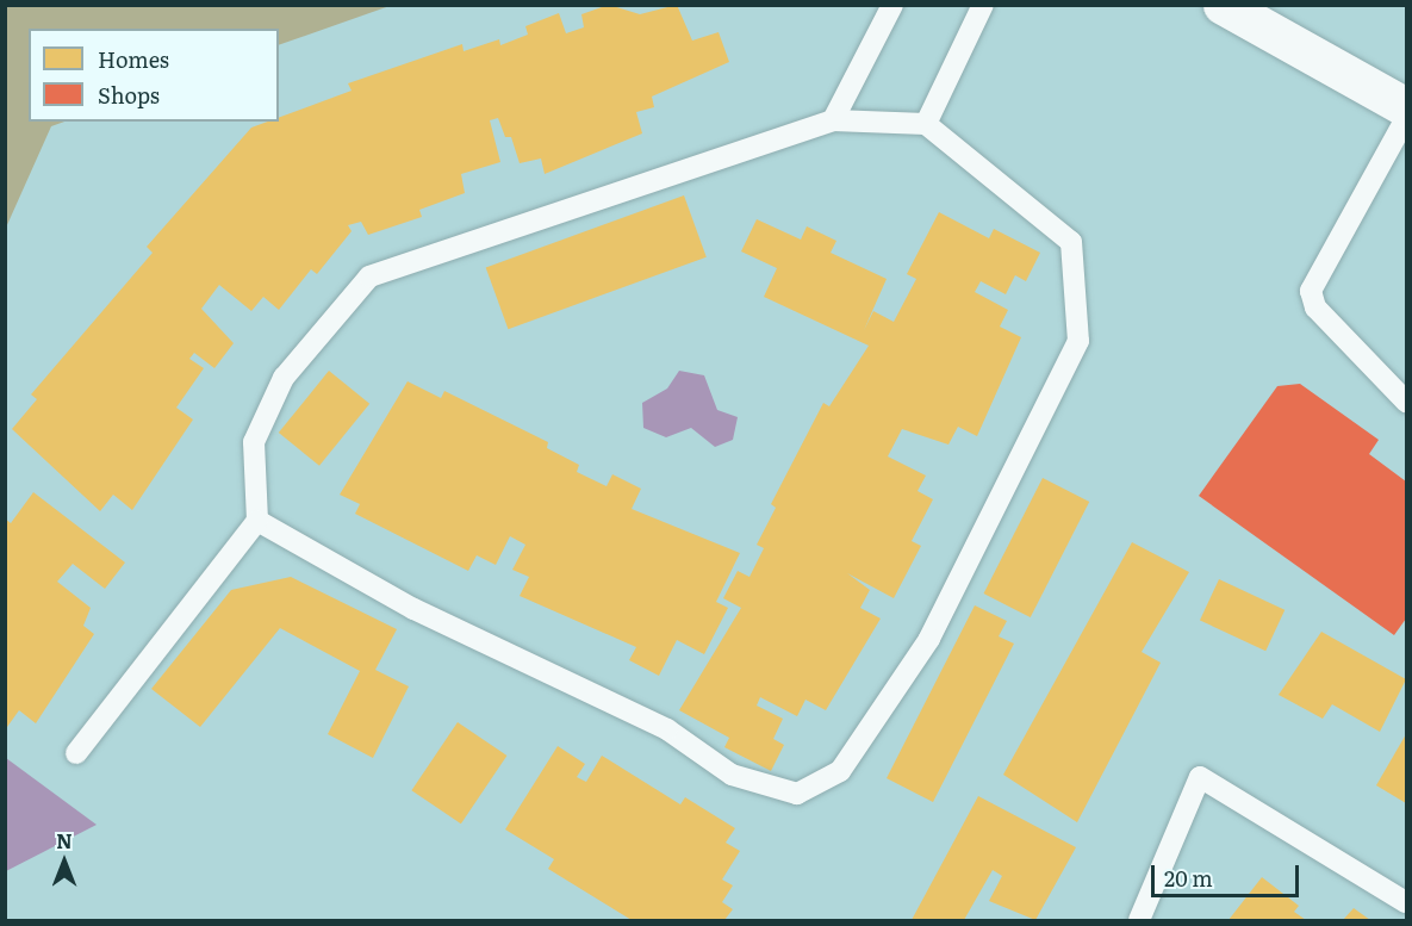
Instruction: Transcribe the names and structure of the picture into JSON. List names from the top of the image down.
{
  "legend": ["Homes", "Shops"],
  "scale_bar": "20 m",
  "north": "top"
}
